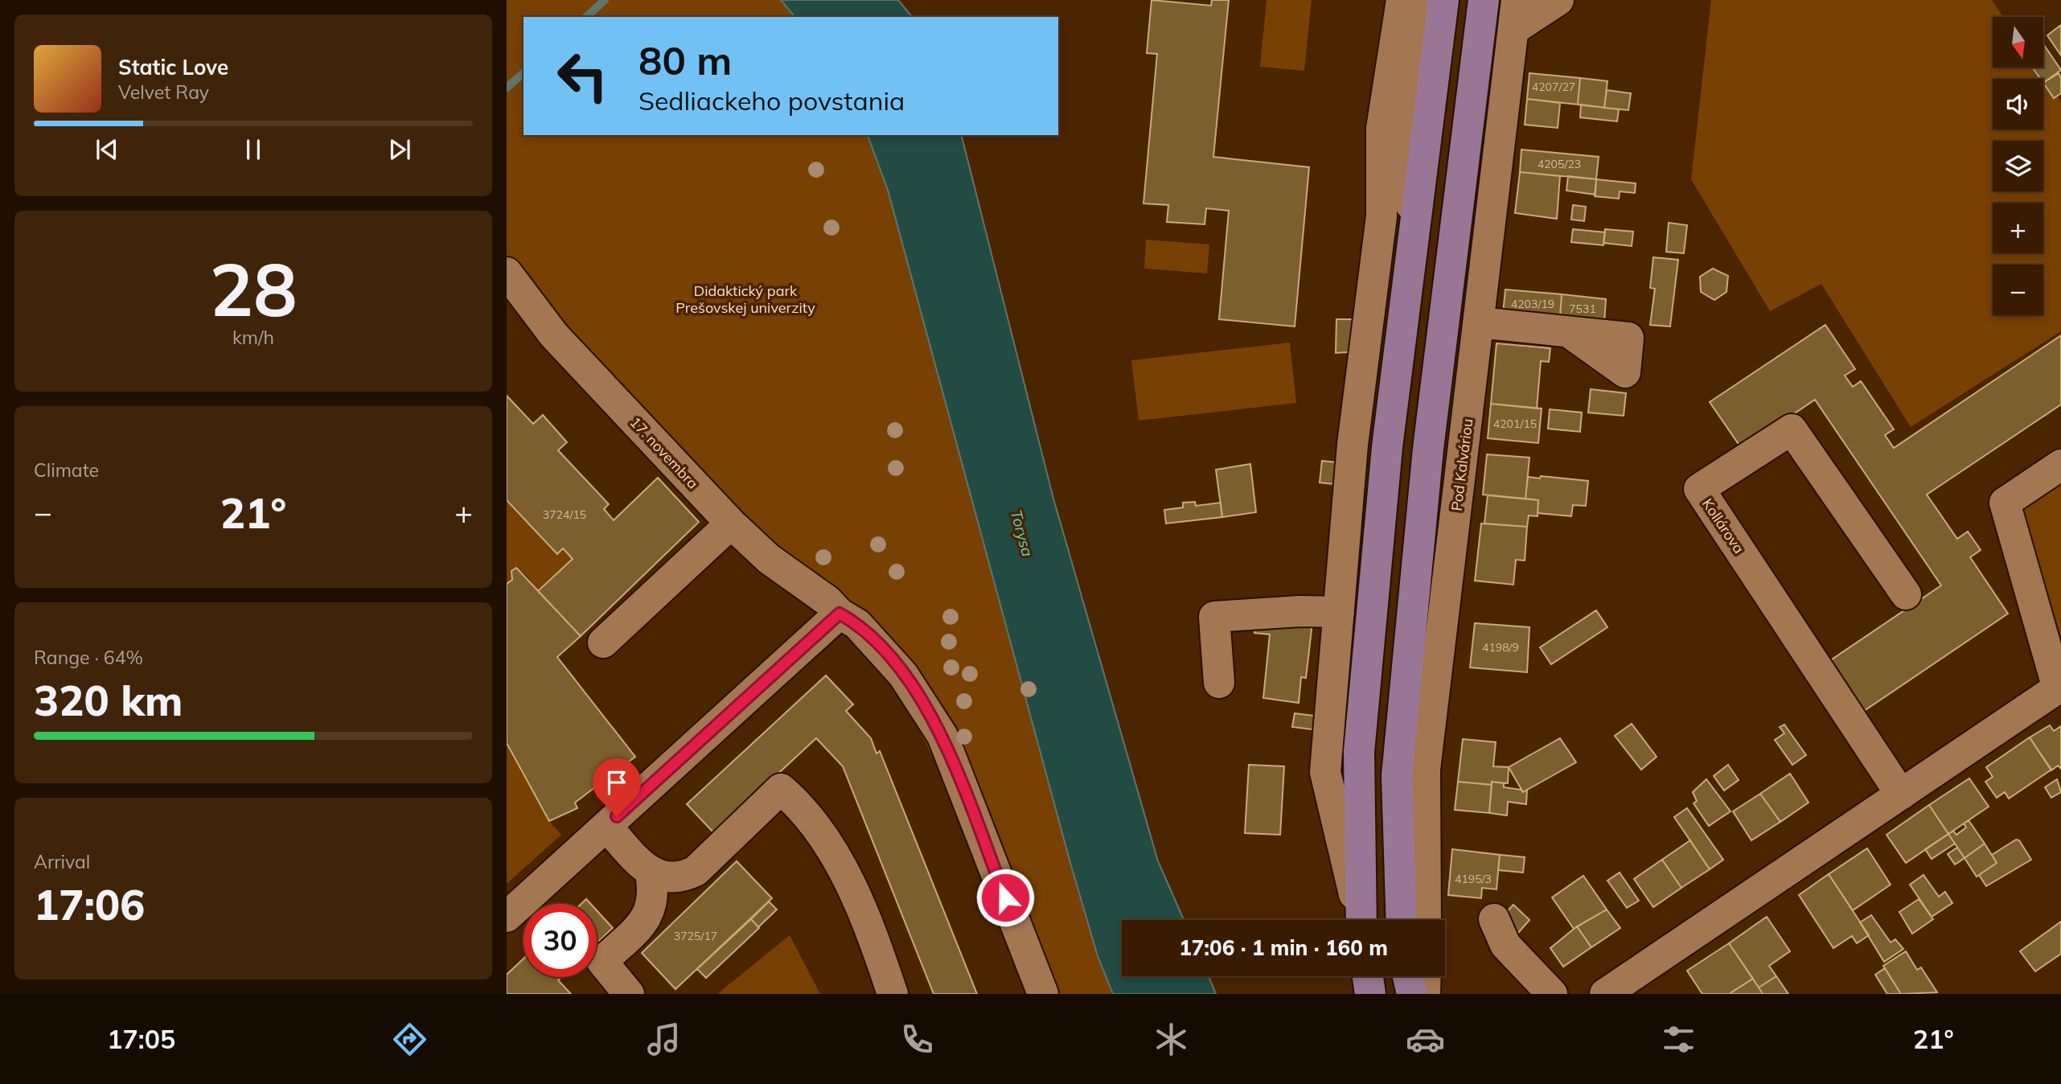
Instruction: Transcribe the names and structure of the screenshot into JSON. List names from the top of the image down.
{
  "streets": {
    "street": ["17. novembra", "Pod Kalváriou", "Kollárova"]
  },
  "water": ["Torysa"],
  "parks": ["Didaktický park Prešovskej univerzity"],
  "house_numbers": [
    "4207/27",
    "4205/23",
    "4203/19",
    "7531",
    "4201/15",
    "3724/15",
    "4198/9",
    "4195/3",
    "3725/17"
  ],
  "north": "bottom",
  "page": {
    "map_buttons": ["+", "−"],
    "turn": ["80 m", "Sedliackeho povstania"],
    "song": ["Static Love", "Velvet Ray"],
    "tile": [
      ["28", "km/h"],
      "Climate",
      ["Range · 64%", "320 km"],
      ["Arrival", "17:06"]
    ],
    "heat": ["−", "21°", "+"],
    "limit": "30",
    "trip": "17:06 · 1 min · 160 m",
    "tabs": ["17:05", "21°"]
  }
}
